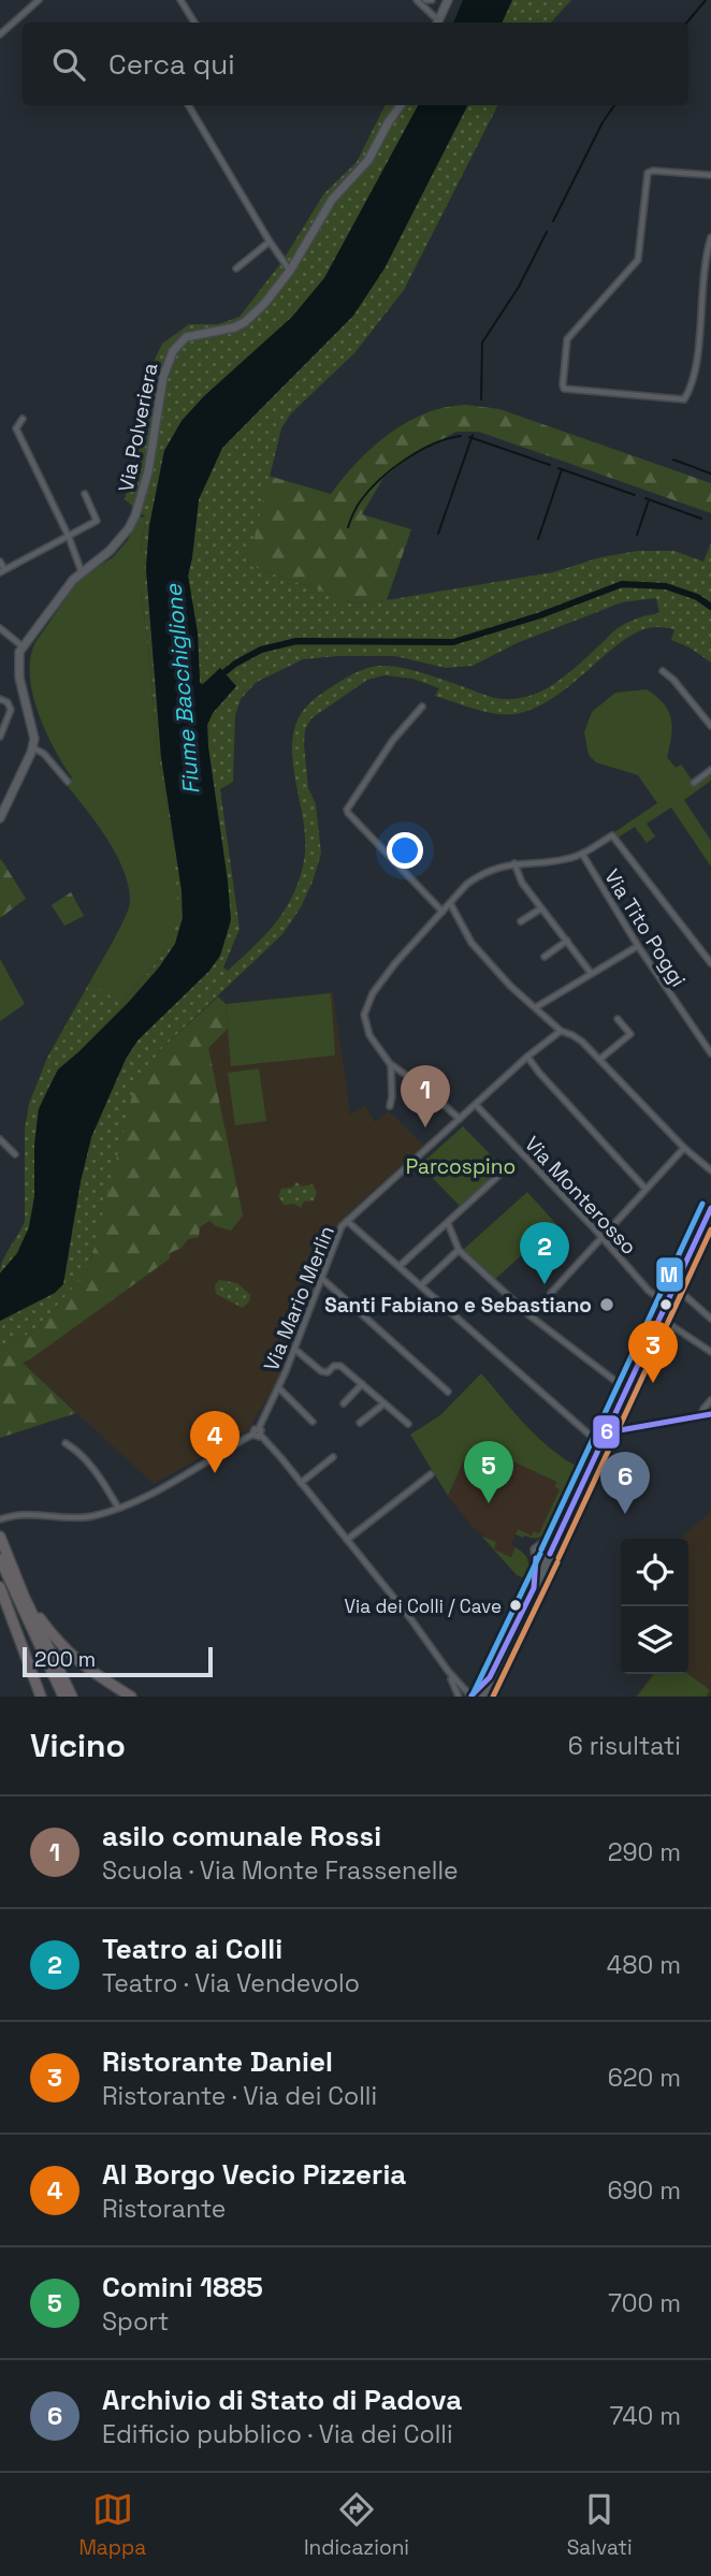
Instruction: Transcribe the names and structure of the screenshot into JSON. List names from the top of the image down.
{
  "streets": {
    "street": [
      "Via Polveriera",
      "Via Tito Poggi",
      "Via Monterosso",
      "Via Mario Merlin"
    ]
  },
  "water": ["Fiume Bacchiglione"],
  "parks": ["Parcospino"],
  "places": ["Santi Fabiano e Sebastiano", "Via dei Colli / Cave"],
  "lines": ["transit line M", "transit line 6"],
  "scale_bar": "200 m",
  "page": {
    "search": "Cerca qui",
    "pins": [
      "1",
      "2",
      "3",
      "4",
      "5",
      "6"
    ],
    "scale": "200 m",
    "heading": ["Vicino", "6 risultati"],
    "list": [
      {
        "mark": "1",
        "name": "asilo comunale Rossi",
        "note": "Scuola · Via Monte Frassenelle",
        "value": "290 m"
      },
      {
        "mark": "2",
        "name": "Teatro ai Colli",
        "note": "Teatro · Via Vendevolo",
        "value": "480 m"
      },
      {
        "mark": "3",
        "name": "Ristorante Daniel",
        "note": "Ristorante · Via dei Colli",
        "value": "620 m"
      },
      {
        "mark": "4",
        "name": "Al Borgo Vecio Pizzeria",
        "note": "Ristorante",
        "value": "690 m"
      },
      {
        "mark": "5",
        "name": "Comini 1885",
        "note": "Sport",
        "value": "700 m"
      },
      {
        "mark": "6",
        "name": "Archivio di Stato di Padova",
        "note": "Edificio pubblico · Via dei Colli",
        "value": "740 m"
      }
    ],
    "nav": ["Mappa", "Indicazioni", "Salvati"]
  }
}
